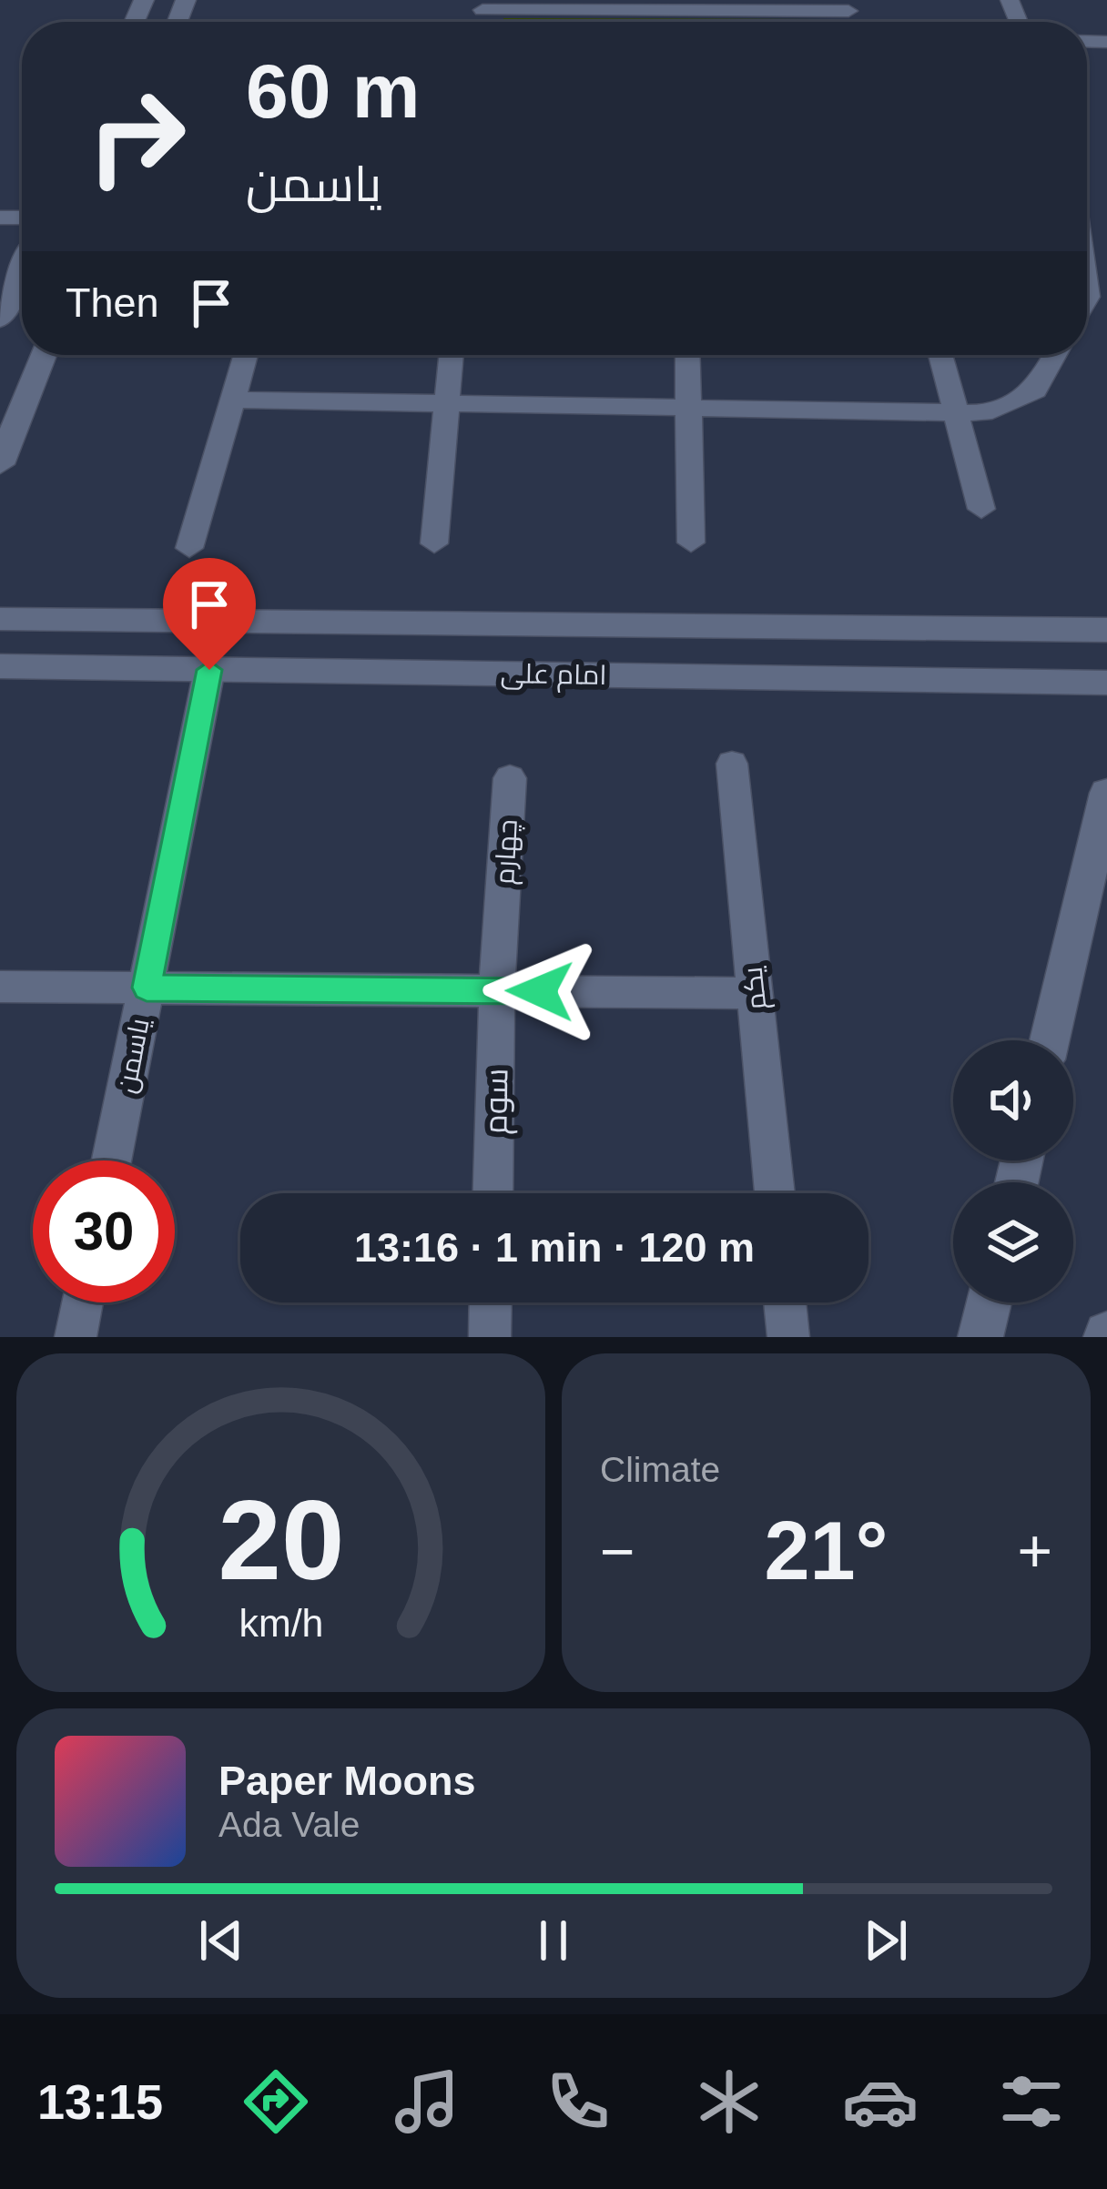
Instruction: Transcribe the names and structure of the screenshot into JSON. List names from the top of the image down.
{
  "streets": {
    "street": [
      "امام علی",
      "چهارم",
      "یکم",
      "یاسمن",
      "سوم"
    ]
  },
  "crossings": [
    ["امام علی", "یاسمن"],
    ["چهارم", "سوم"]
  ],
  "page": {
    "turn": ["60 m", "یاسمن"],
    "then": "Then",
    "limit": "30",
    "trip": "13:16 · 1 min · 120 m",
    "tile": "Climate",
    "heat": ["−", "21°", "+"],
    "song": ["Paper Moons", "Ada Vale"],
    "tabs": "13:15",
    "gauge": ["20", "km/h"]
  }
}
